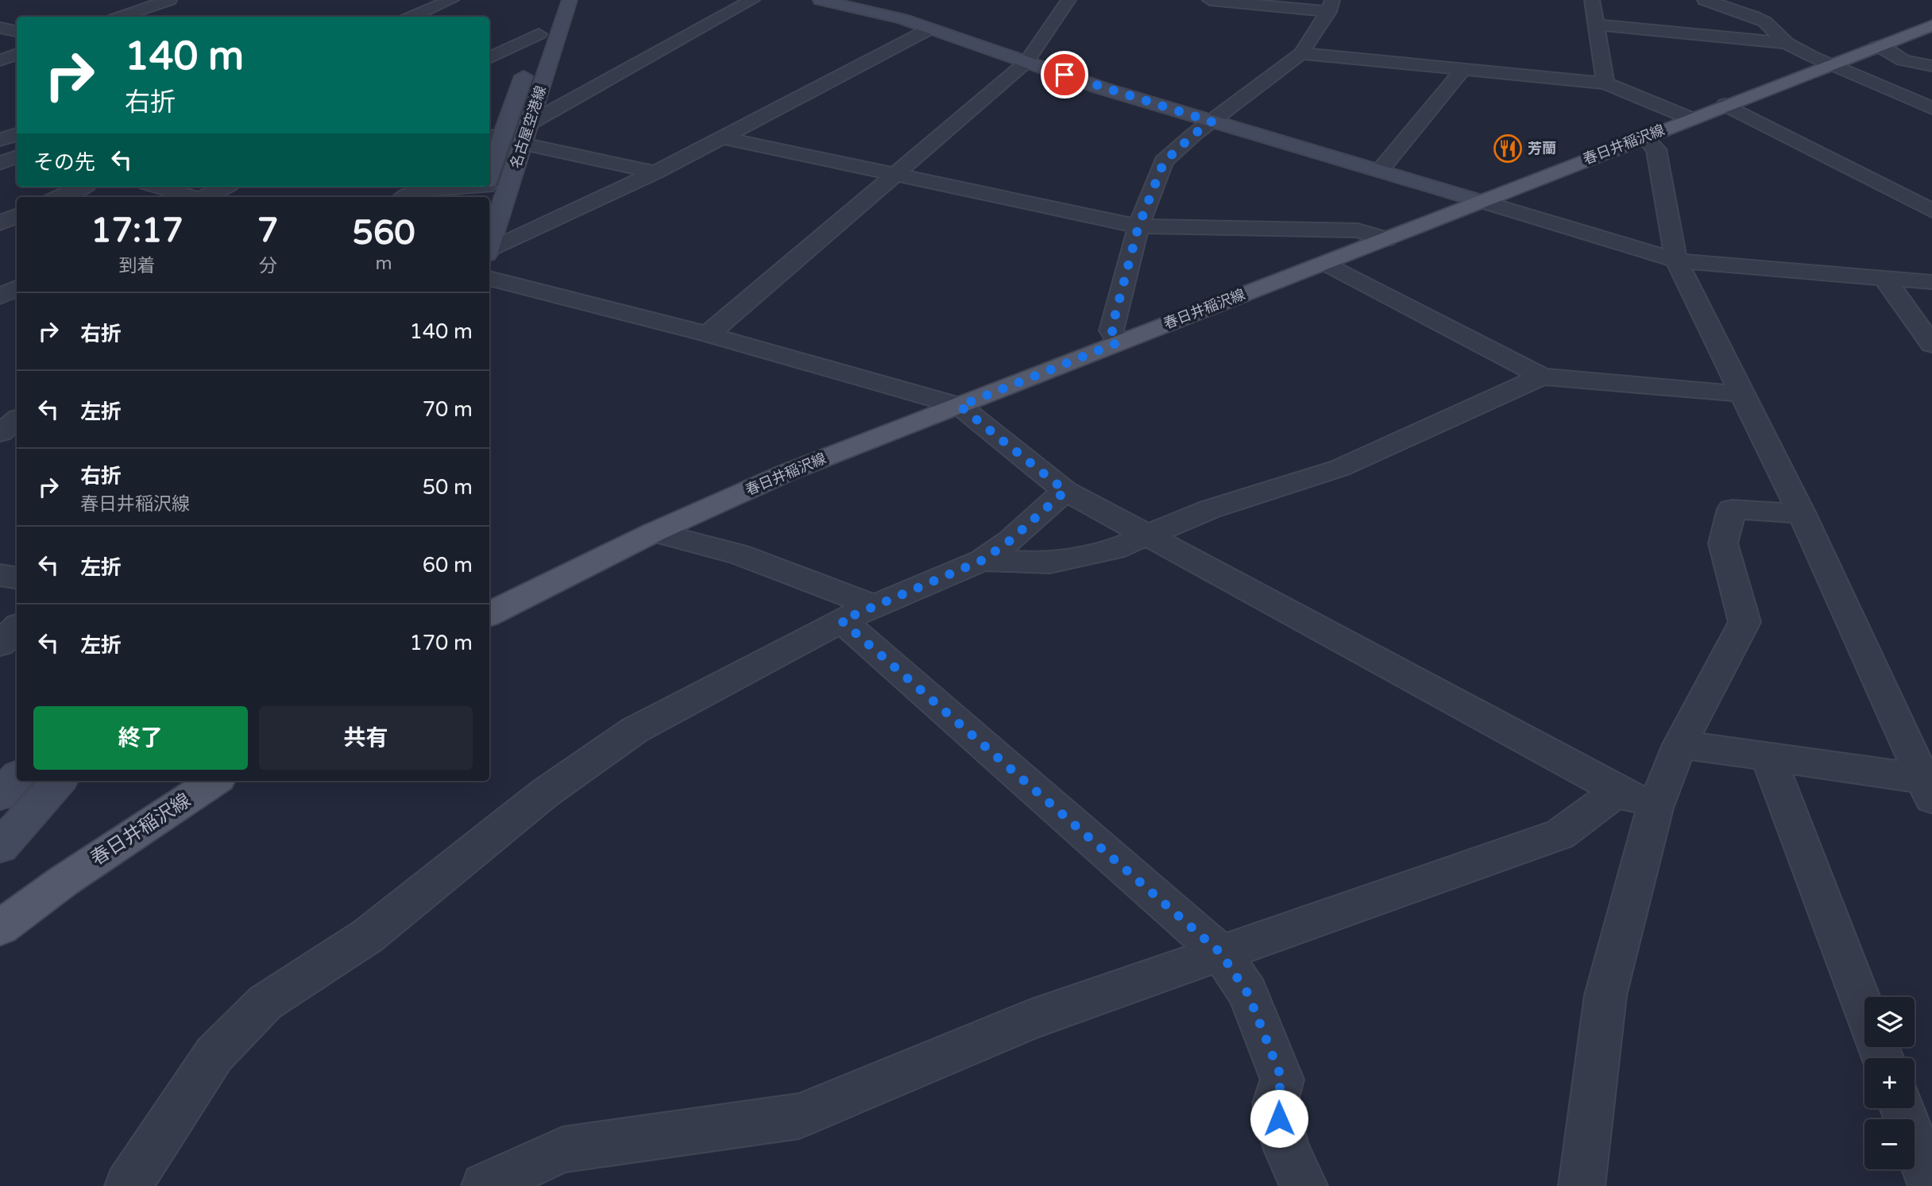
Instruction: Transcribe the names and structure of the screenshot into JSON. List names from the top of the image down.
{
  "streets": {
    "main road": ["名古屋空港線", "春日井稲沢線"]
  },
  "places": {
    "restaurant": ["芳蘭"]
  },
  "page": {
    "turn": ["140 m", "右折"],
    "then": "その先",
    "eta": [
      "17:17",
      "到着",
      "7",
      "分",
      "560",
      "m"
    ],
    "list": [
      {
        "name": "右折",
        "value": "140 m"
      },
      {
        "name": "左折",
        "value": "70 m"
      },
      {
        "name": "右折",
        "note": "春日井稲沢線",
        "value": "50 m"
      },
      {
        "name": "左折",
        "value": "60 m"
      },
      {
        "name": "左折",
        "value": "170 m"
      }
    ],
    "buttons": ["終了", "共有"],
    "map_buttons": ["+", "−"]
  }
}
